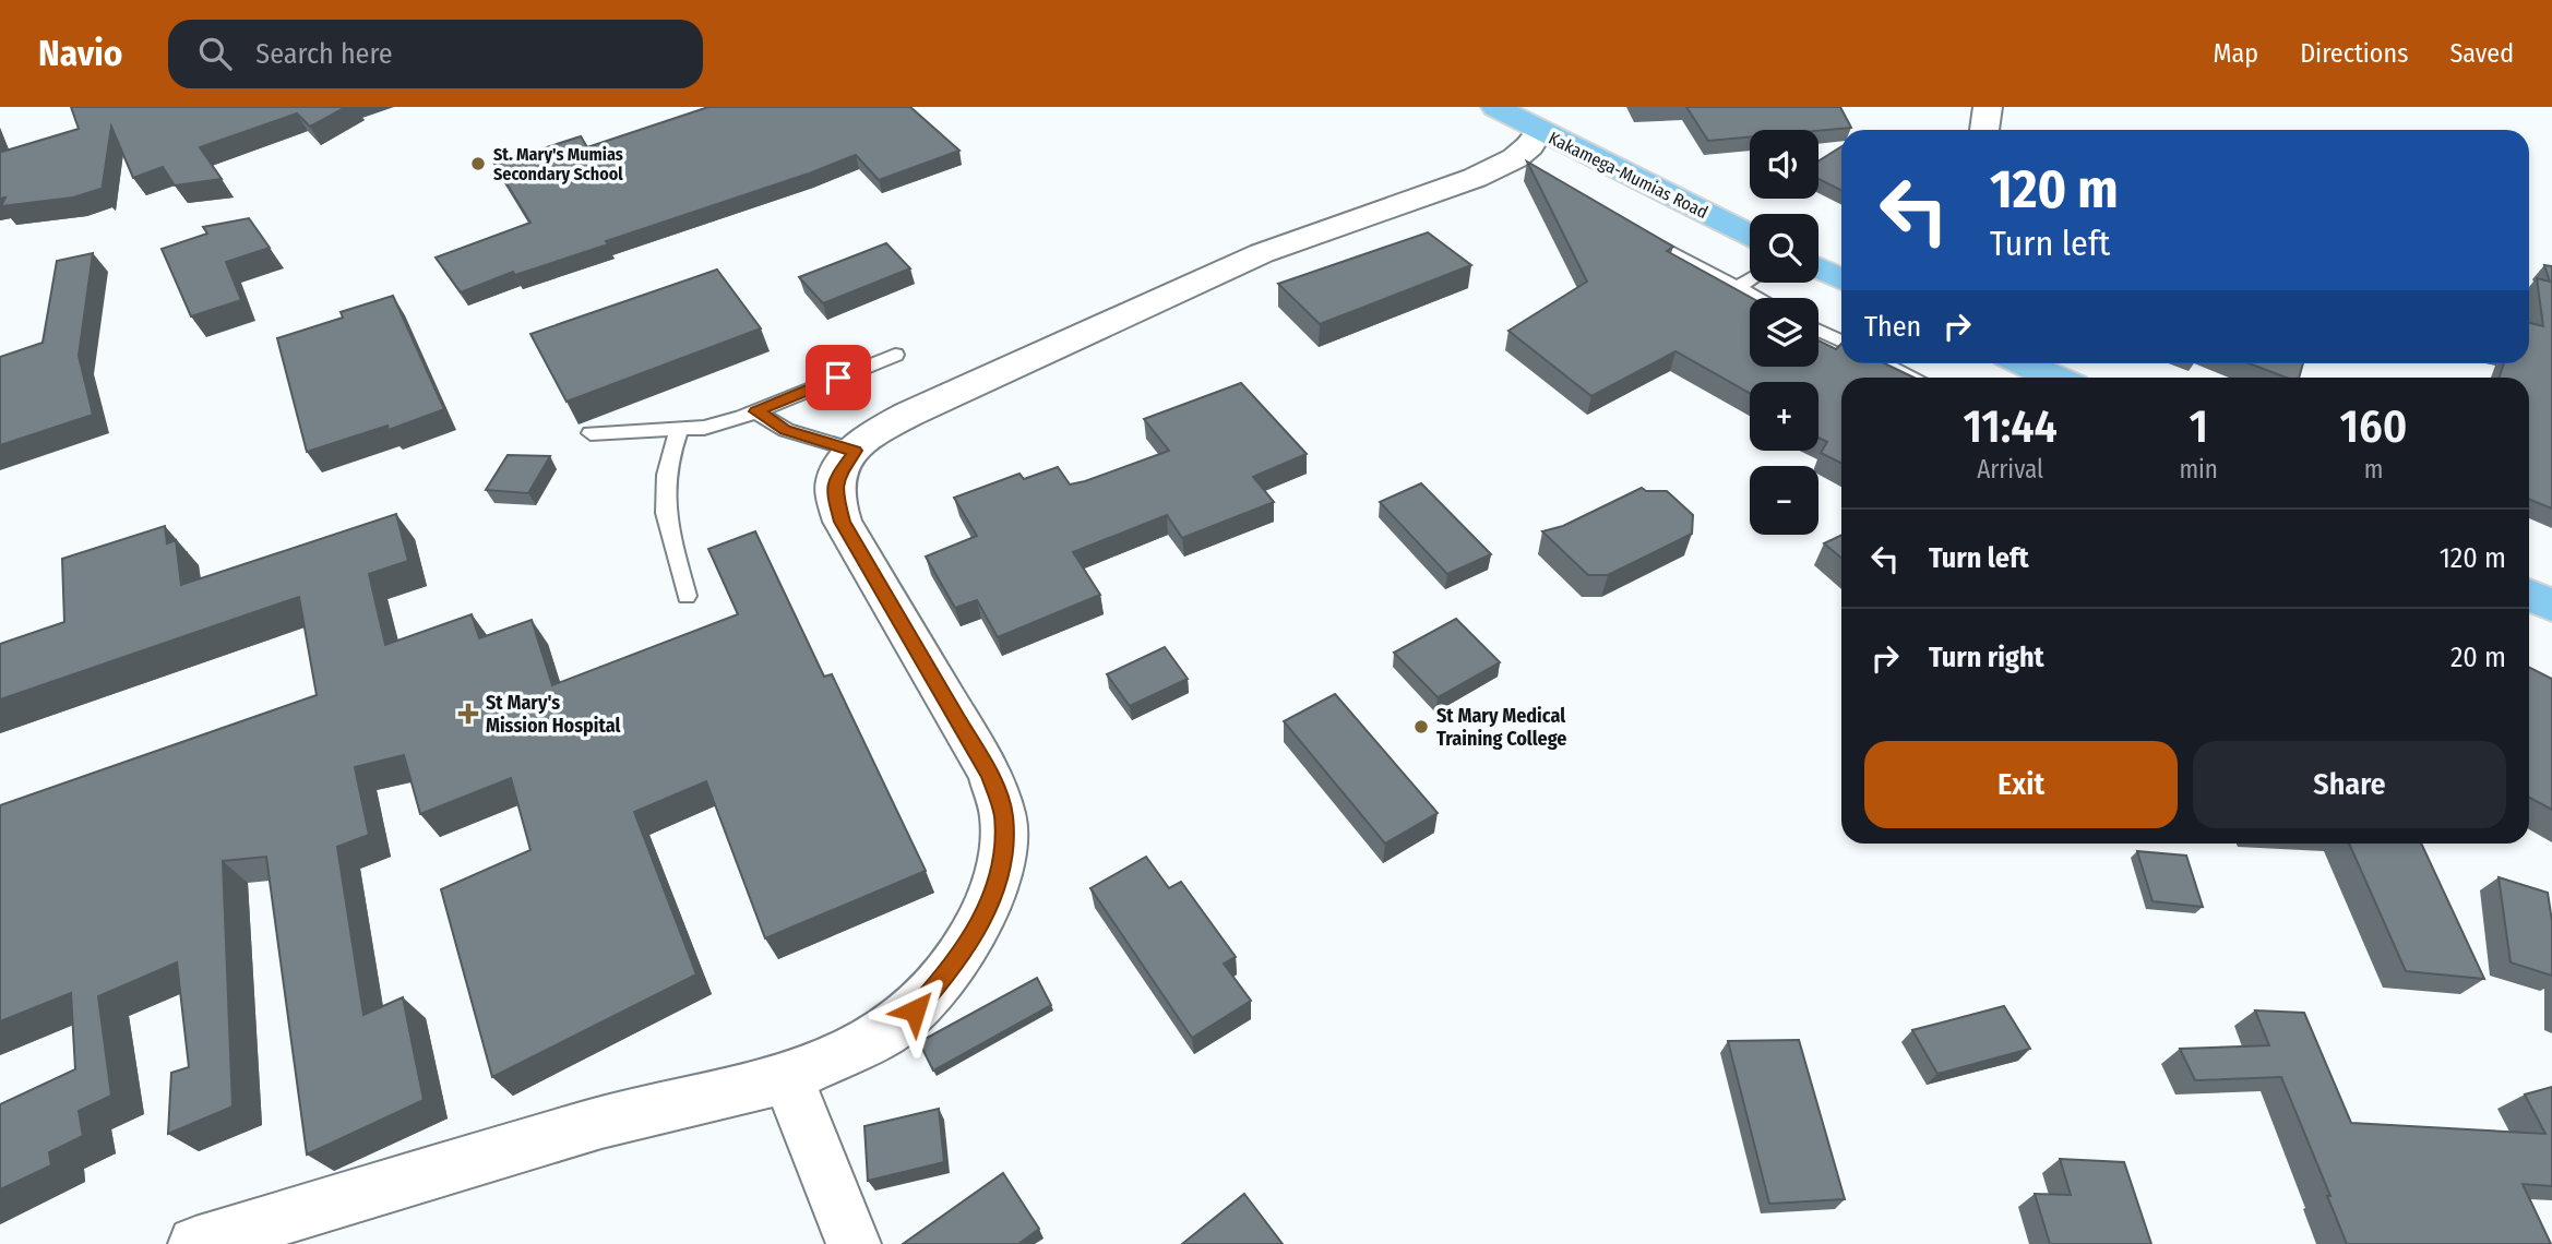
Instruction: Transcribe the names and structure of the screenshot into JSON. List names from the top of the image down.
{
  "streets": {
    "highway": ["Kakamega-Mumias Road"]
  },
  "places": {
    "other": ["St. Mary's Mumias Secondary School", "St Mary Medical Training College"],
    "health": ["St Mary's Mission Hospital"]
  },
  "page": {
    "header": "Navio",
    "search": "Search here",
    "nav": ["Map", "Directions", "Saved"],
    "map_buttons": ["+", "−"],
    "turn": ["120 m", "Turn left"],
    "then": "Then",
    "eta": [
      "11:44",
      "Arrival",
      "1",
      "min",
      "160",
      "m"
    ],
    "list": [
      {
        "name": "Turn left",
        "value": "120 m"
      },
      {
        "name": "Turn right",
        "value": "20 m"
      }
    ],
    "buttons": ["Exit", "Share"]
  }
}
